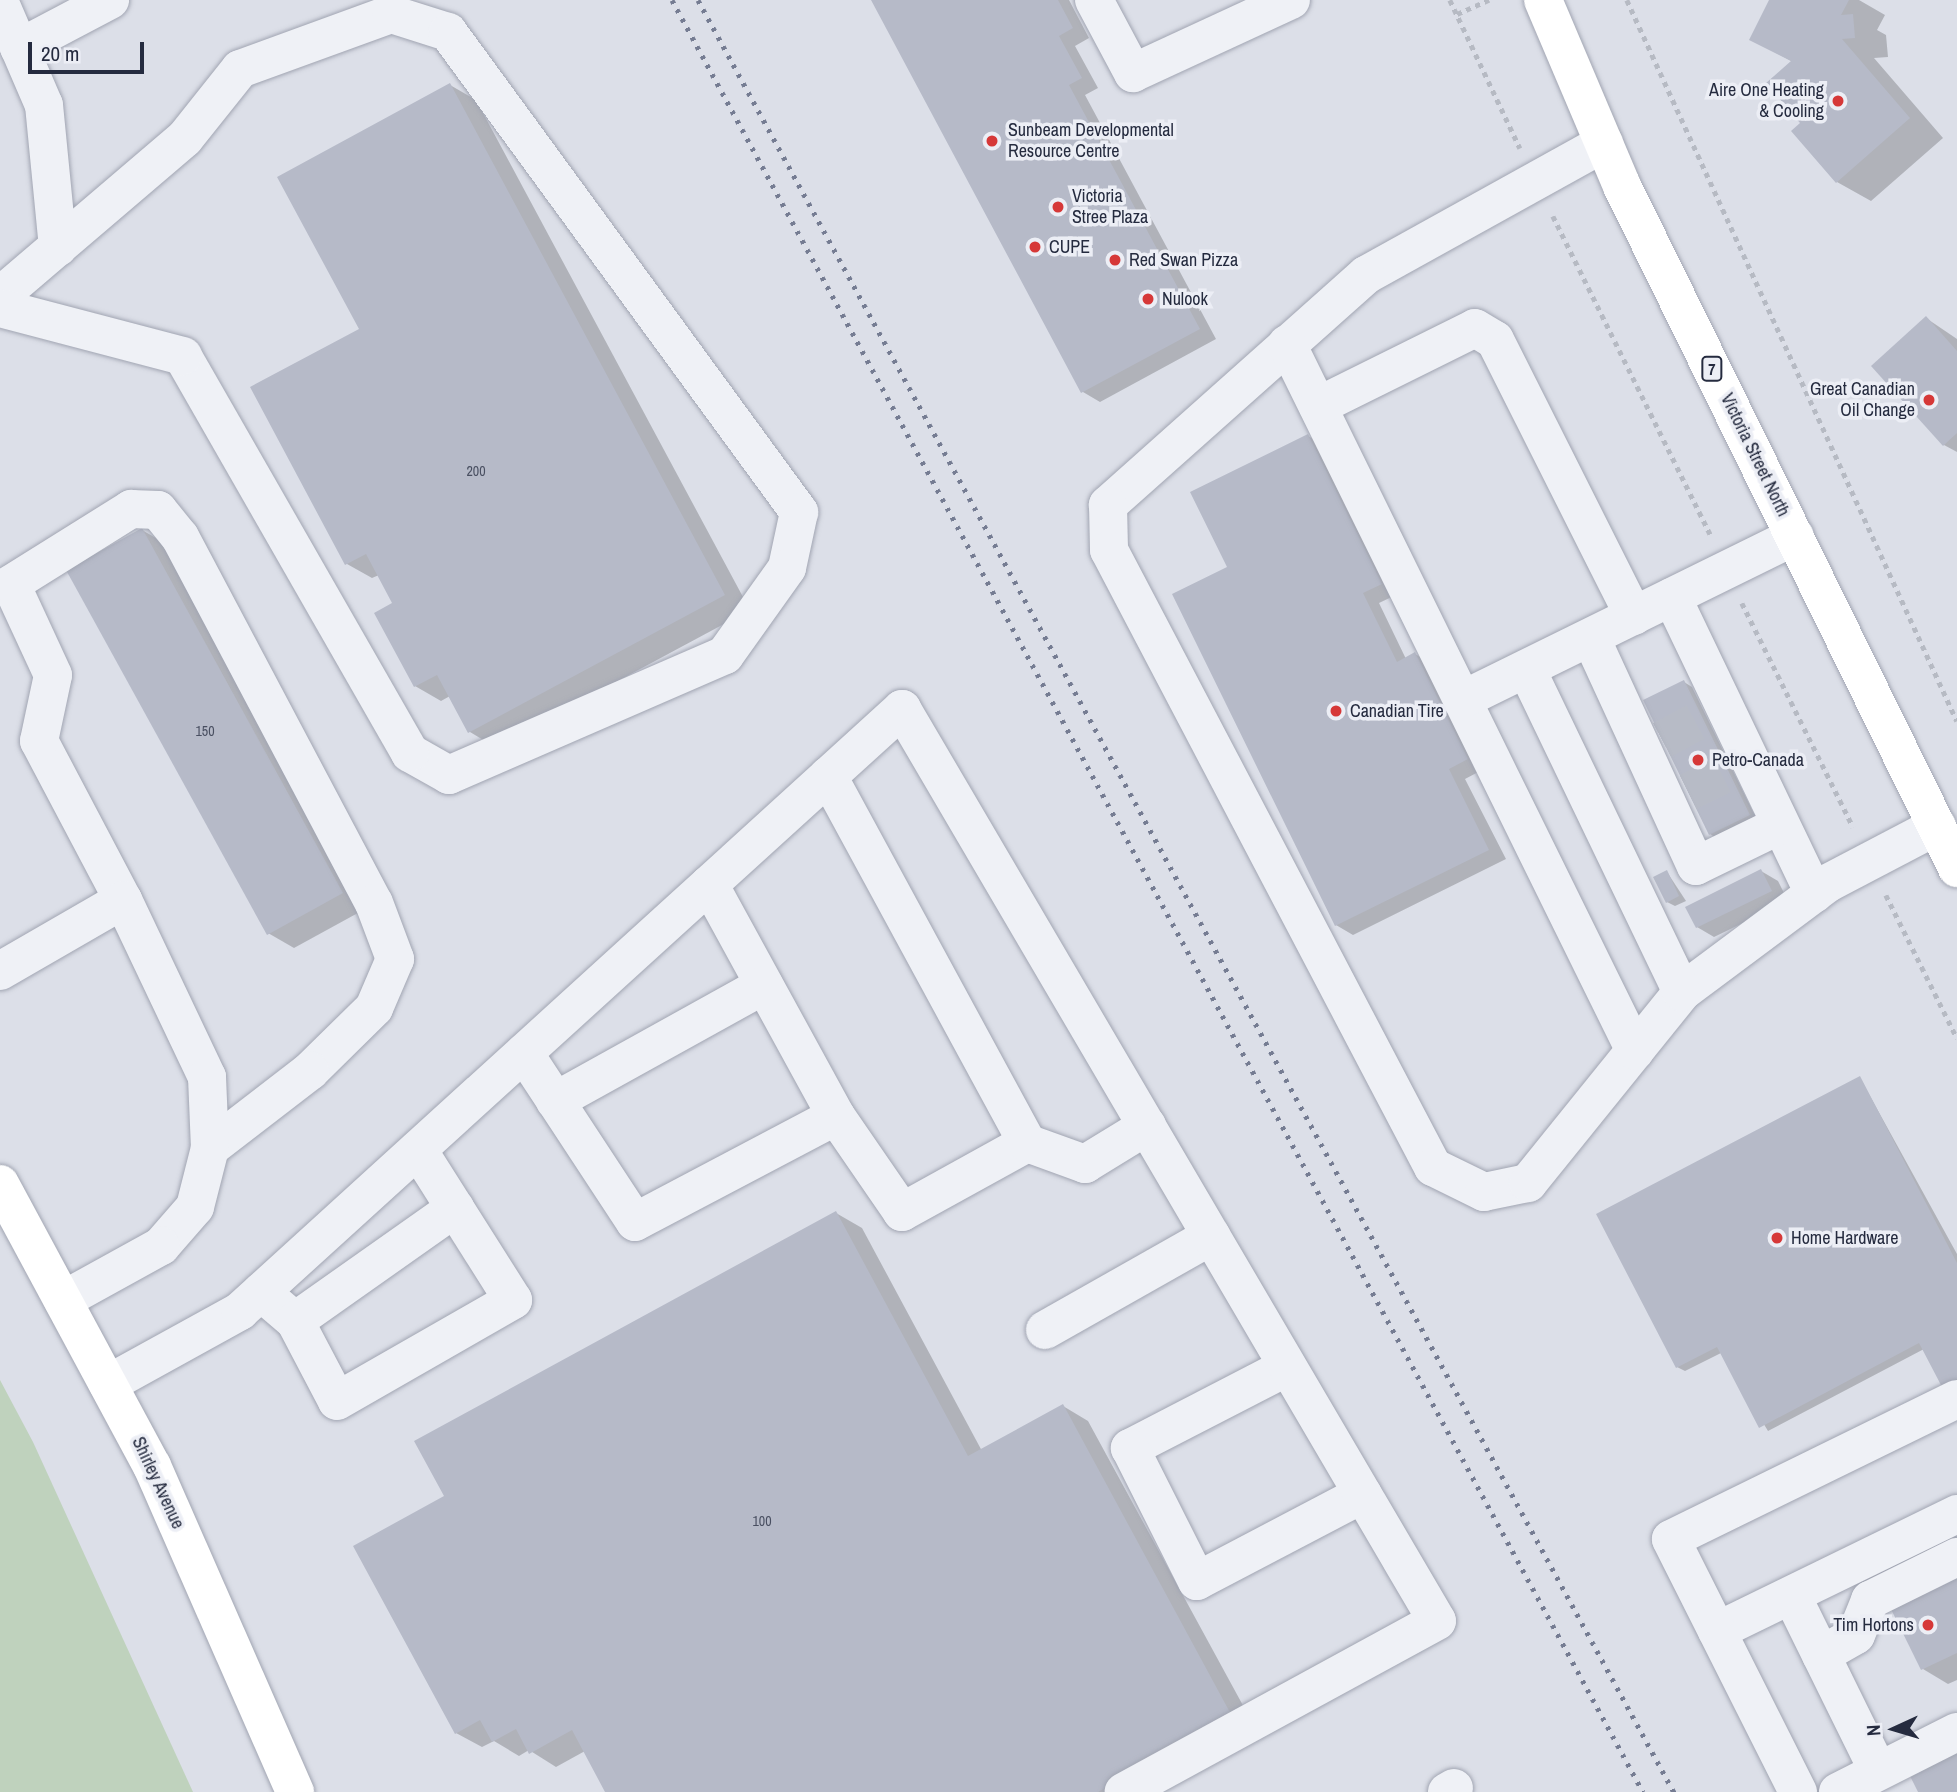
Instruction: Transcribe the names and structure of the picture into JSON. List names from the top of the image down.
{
  "streets": {
    "main road": ["7", "Victoria Street North", "Shirley Avenue"]
  },
  "places": [
    "Aire One Heating & Cooling",
    "Sunbeam Developmental Resource Centre",
    "Victoria Stree Plaza",
    "CUPE",
    "Red Swan Pizza",
    "Nulook",
    "Great Canadian Oil Change",
    "Canadian Tire",
    "Petro-Canada",
    "Home Hardware",
    "Tim Hortons"
  ],
  "house_numbers": ["200", "150", "100"],
  "scale_bar": "20 m",
  "north": "left"
}
